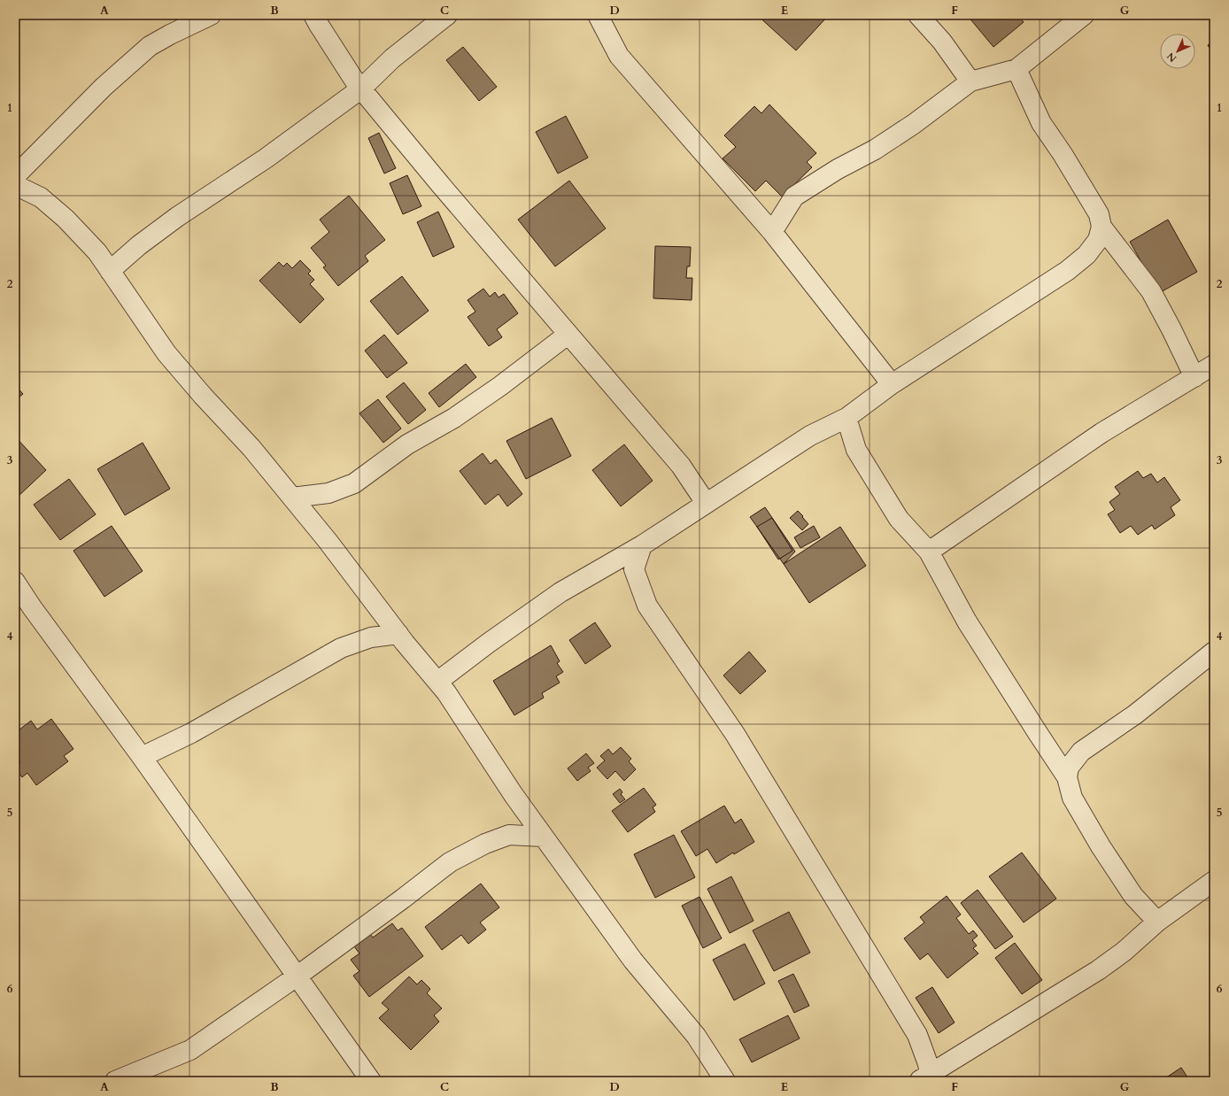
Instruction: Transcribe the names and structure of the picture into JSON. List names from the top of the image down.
{
  "north": "bottom left",
  "grid": {
    "columns": [
      "A",
      "B",
      "C",
      "D",
      "E",
      "F",
      "G"
    ],
    "rows": [
      "1",
      "2",
      "3",
      "4",
      "5",
      "6"
    ]
  }
}
